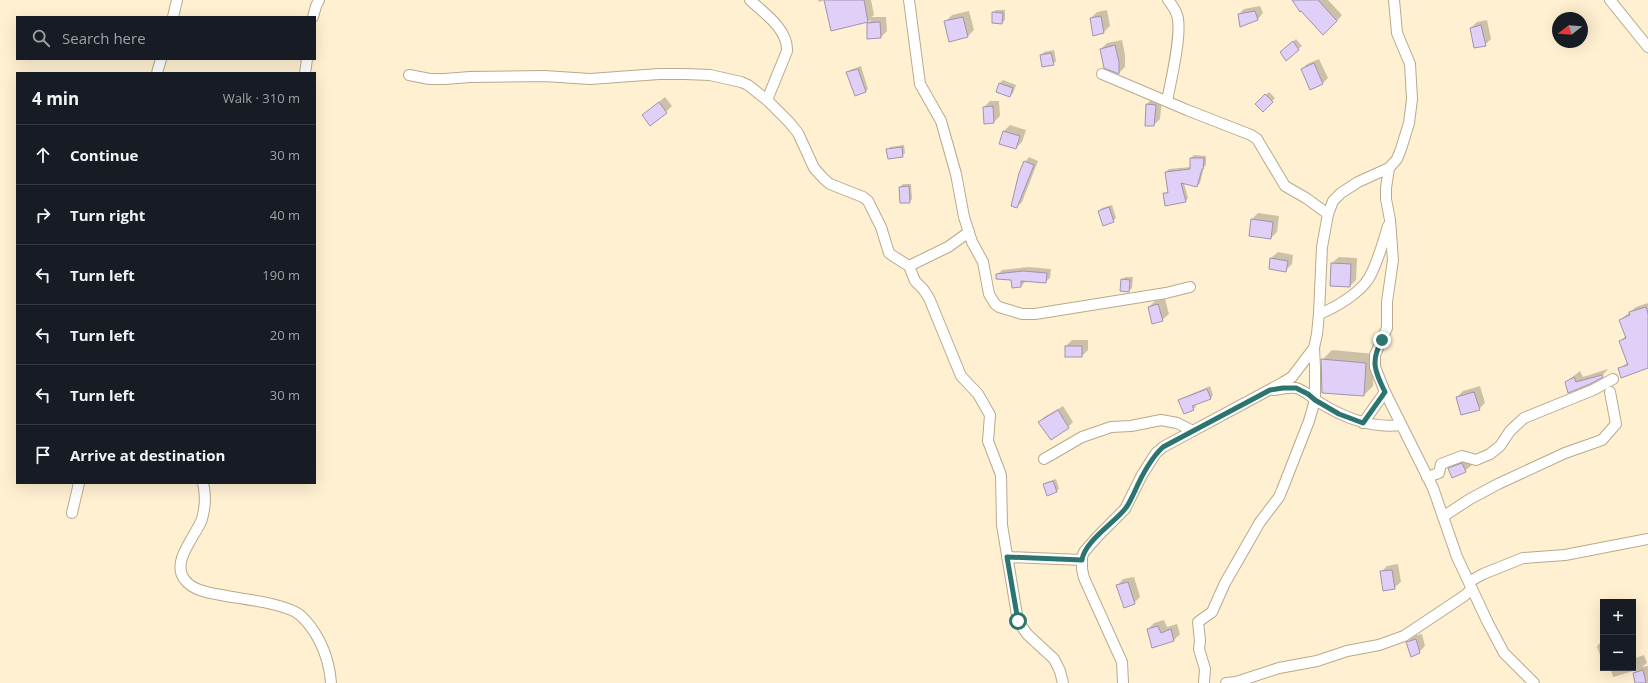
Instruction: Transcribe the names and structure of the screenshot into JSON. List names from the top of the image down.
{
  "north": "left",
  "page": {
    "search": "Search here",
    "heading": ["4 min", "Walk · 310 m"],
    "list": [
      ["Continue", "30 m"],
      ["Turn right", "40 m"],
      ["Turn left", "190 m"],
      ["Turn left", "20 m"],
      ["Turn left", "30 m"],
      "Arrive at destination"
    ],
    "map_buttons": ["+", "−"]
  }
}
